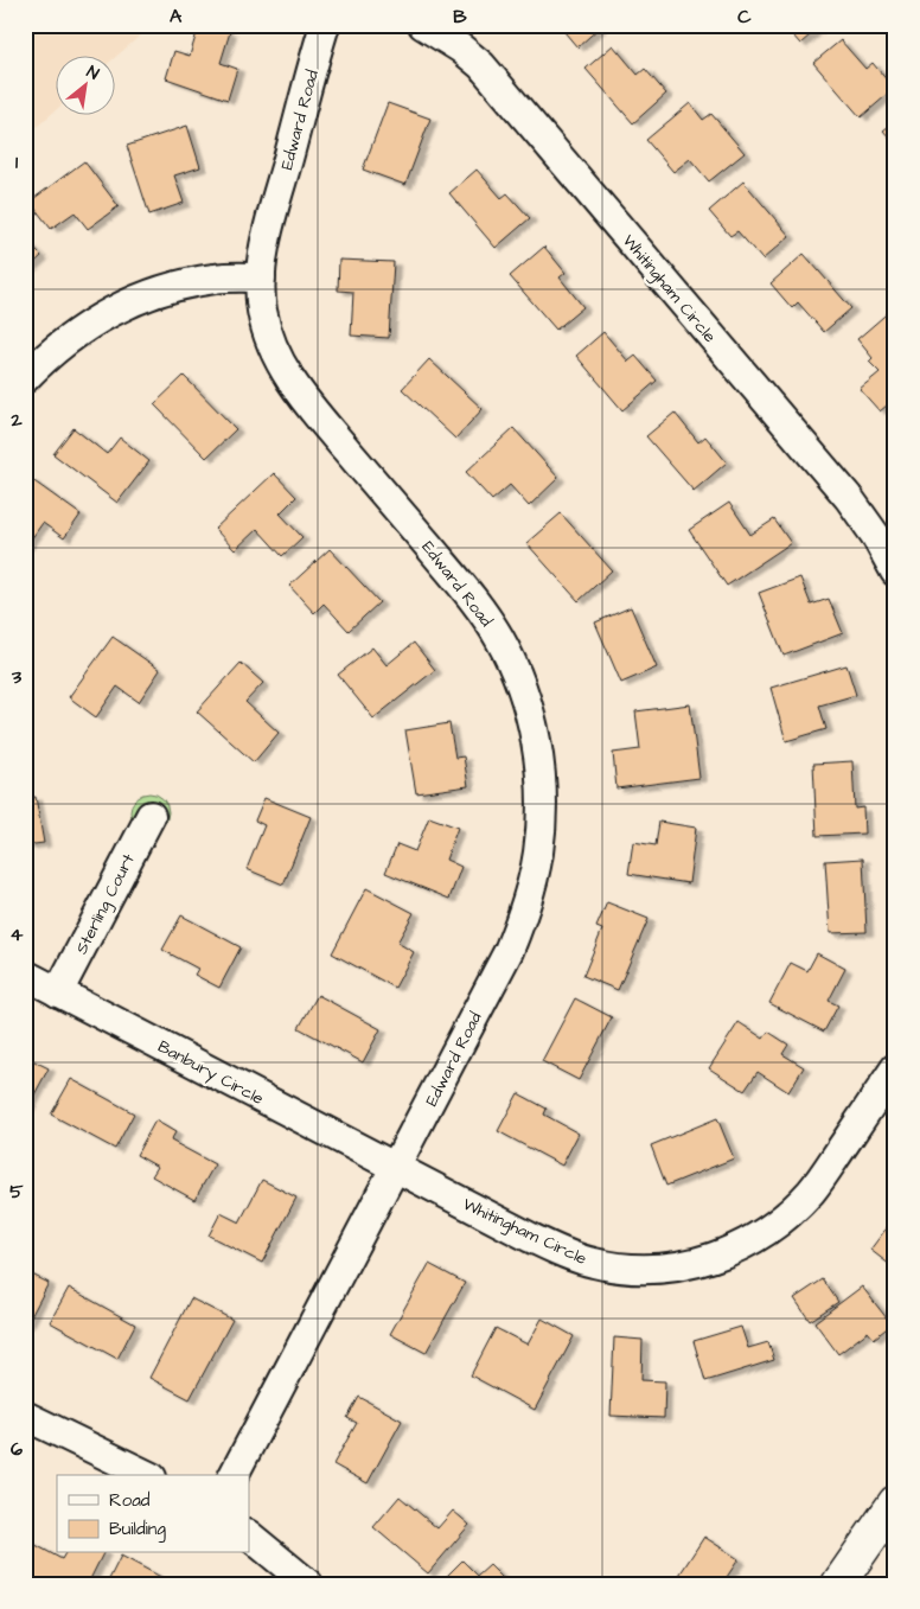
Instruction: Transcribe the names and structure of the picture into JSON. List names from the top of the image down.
{
  "streets": {
    "street": [
      "Edward Road",
      "Whitingham Circle",
      "Sterling Court",
      "Banbury Circle"
    ]
  },
  "crossings": [
    ["Edward Road", "Whitingham Circle"],
    ["Edward Road", "Banbury Circle"],
    ["Whitingham Circle", "Banbury Circle"],
    ["Sterling Court", "Banbury Circle"]
  ],
  "legend": ["Road", "Building"],
  "north": "top right",
  "grid": {
    "columns": ["A", "B", "C"],
    "rows": [
      "1",
      "2",
      "3",
      "4",
      "5",
      "6"
    ]
  }
}
